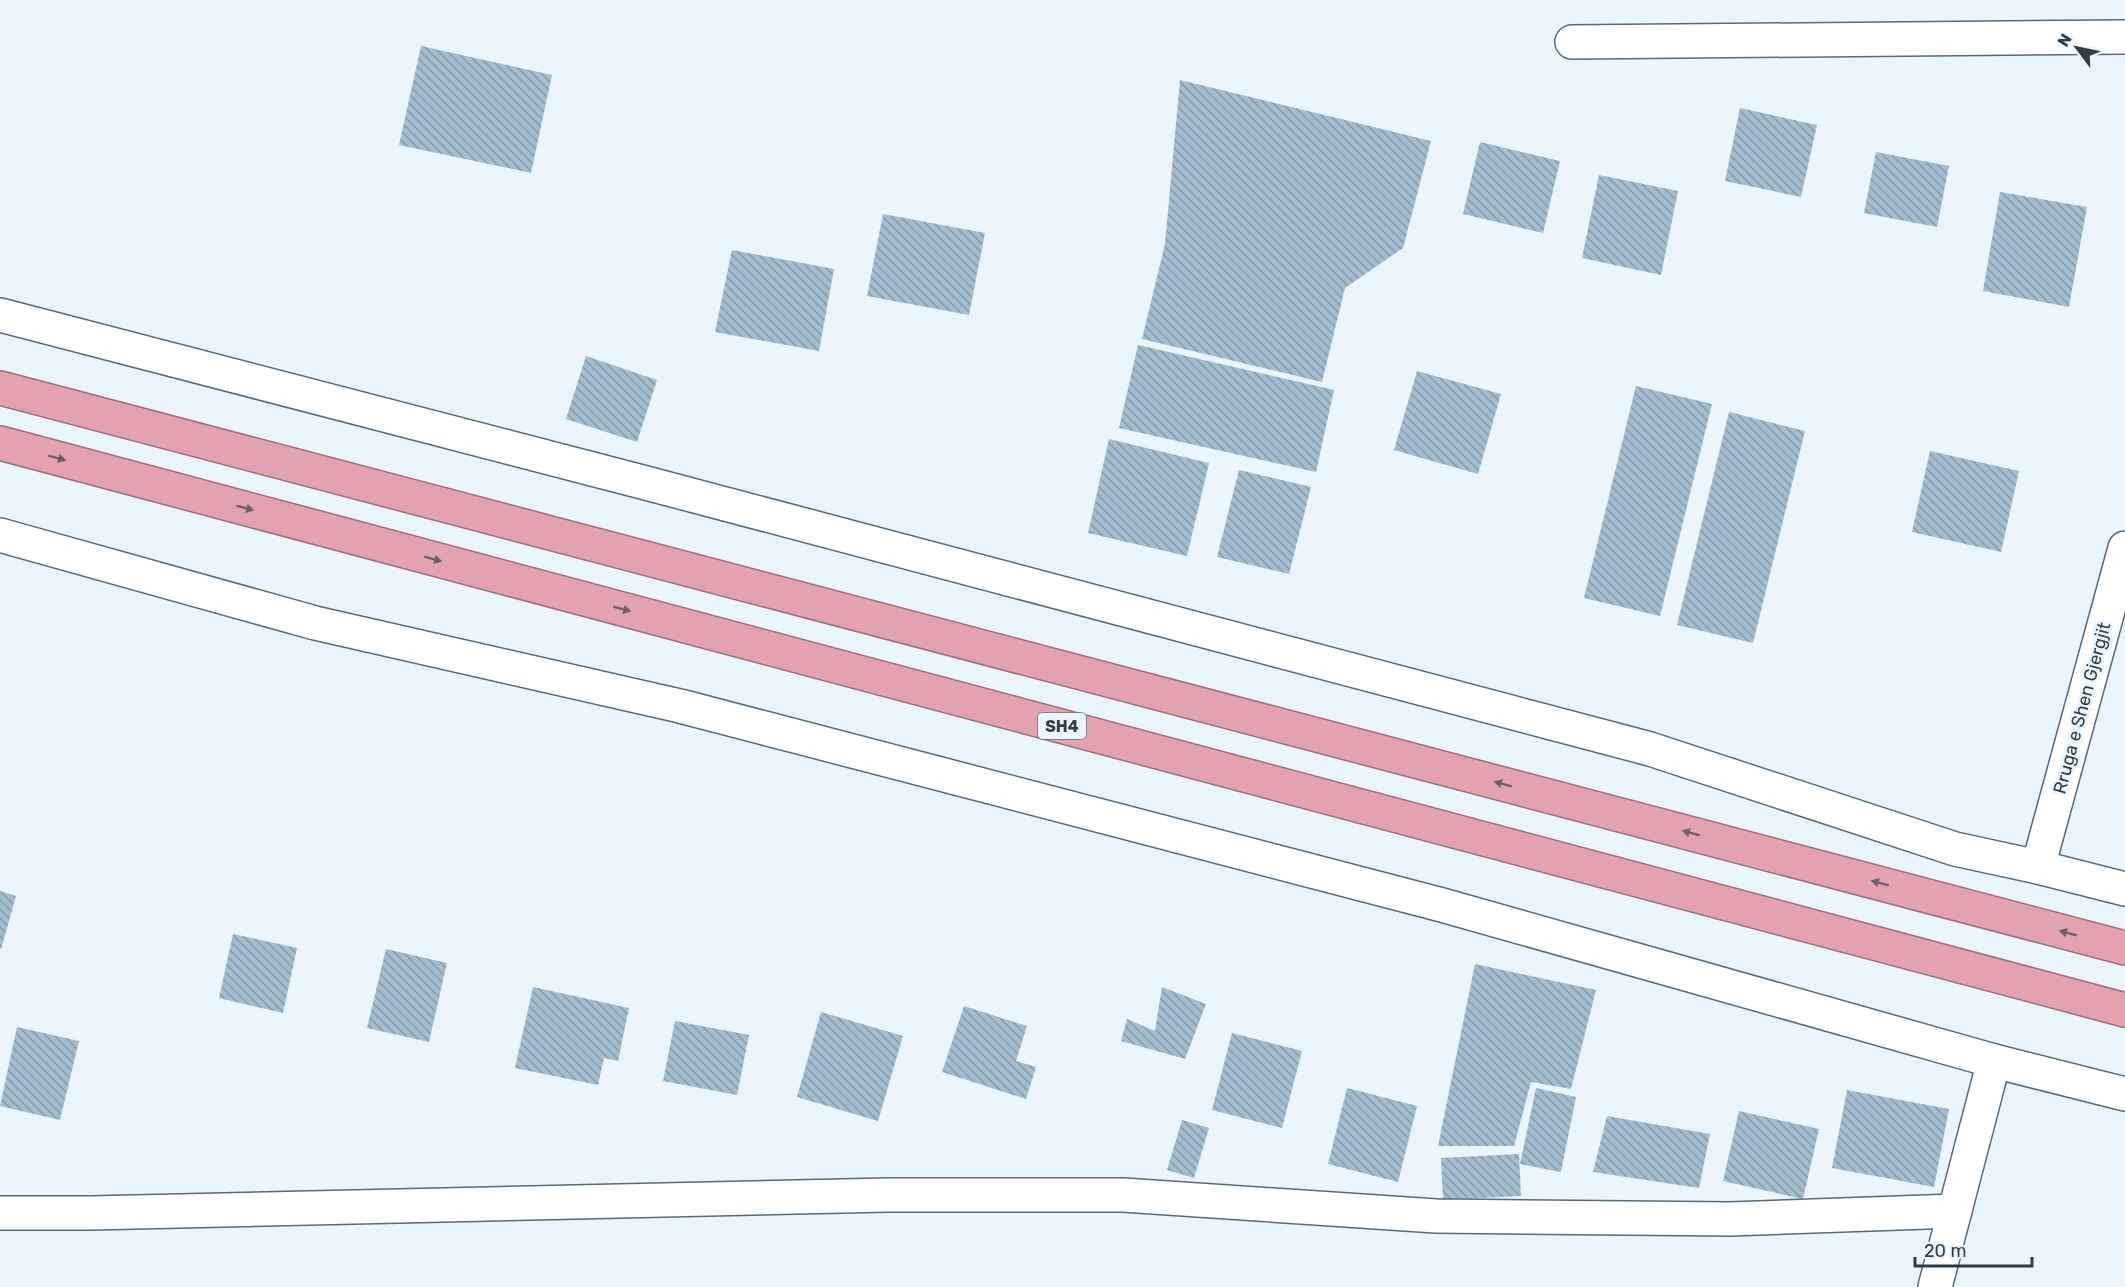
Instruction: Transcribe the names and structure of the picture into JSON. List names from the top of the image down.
{
  "streets": {
    "highway": ["SH4"],
    "street": ["Rruga e Shen Gjergjit"]
  },
  "scale_bar": "20 m",
  "north": "top left"
}
